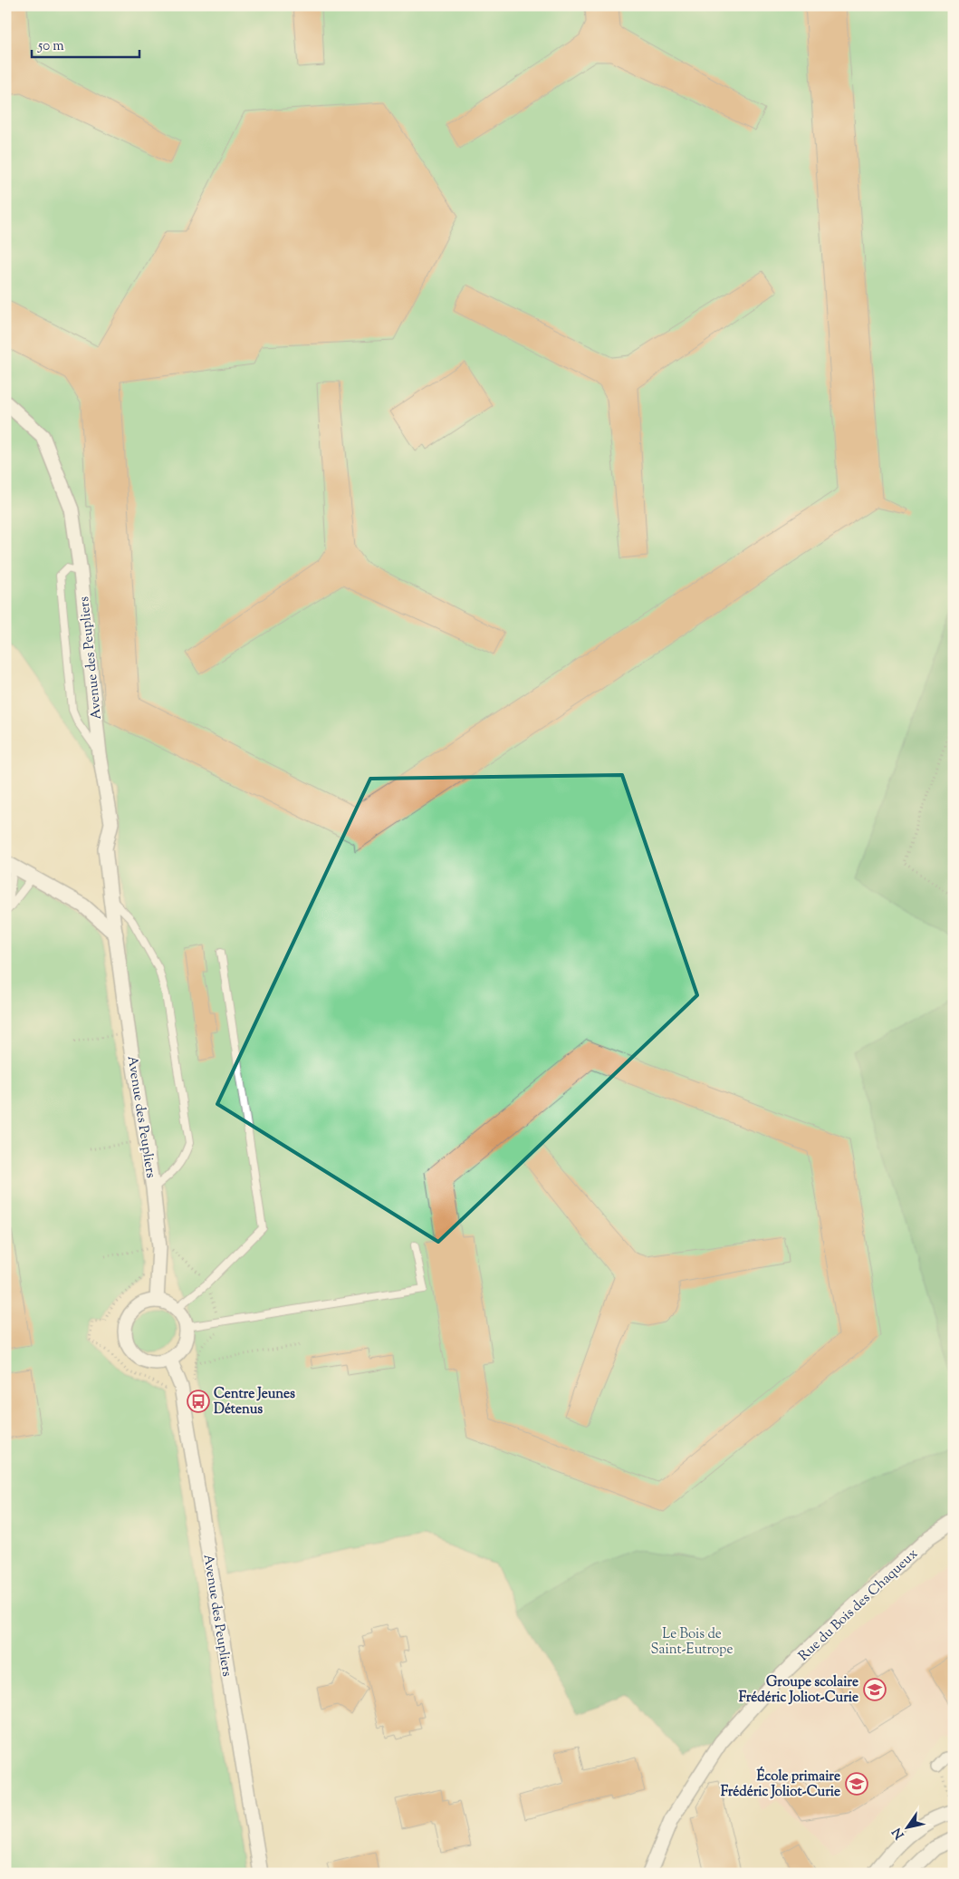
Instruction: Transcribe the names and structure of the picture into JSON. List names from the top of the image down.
{
  "streets": {
    "street": ["Avenue des Peupliers", "Rue du Bois des Chaqueux"]
  },
  "parks": ["Le Bois de Saint-Eutrope"],
  "places": {
    "bus stop": ["Centre Jeunes Détenus"],
    "school or university": ["Groupe scolaire Frédéric Joliot-Curie", "École primaire Frédéric Joliot-Curie"]
  },
  "scale_bar": "50 m",
  "north": "bottom left"
}
